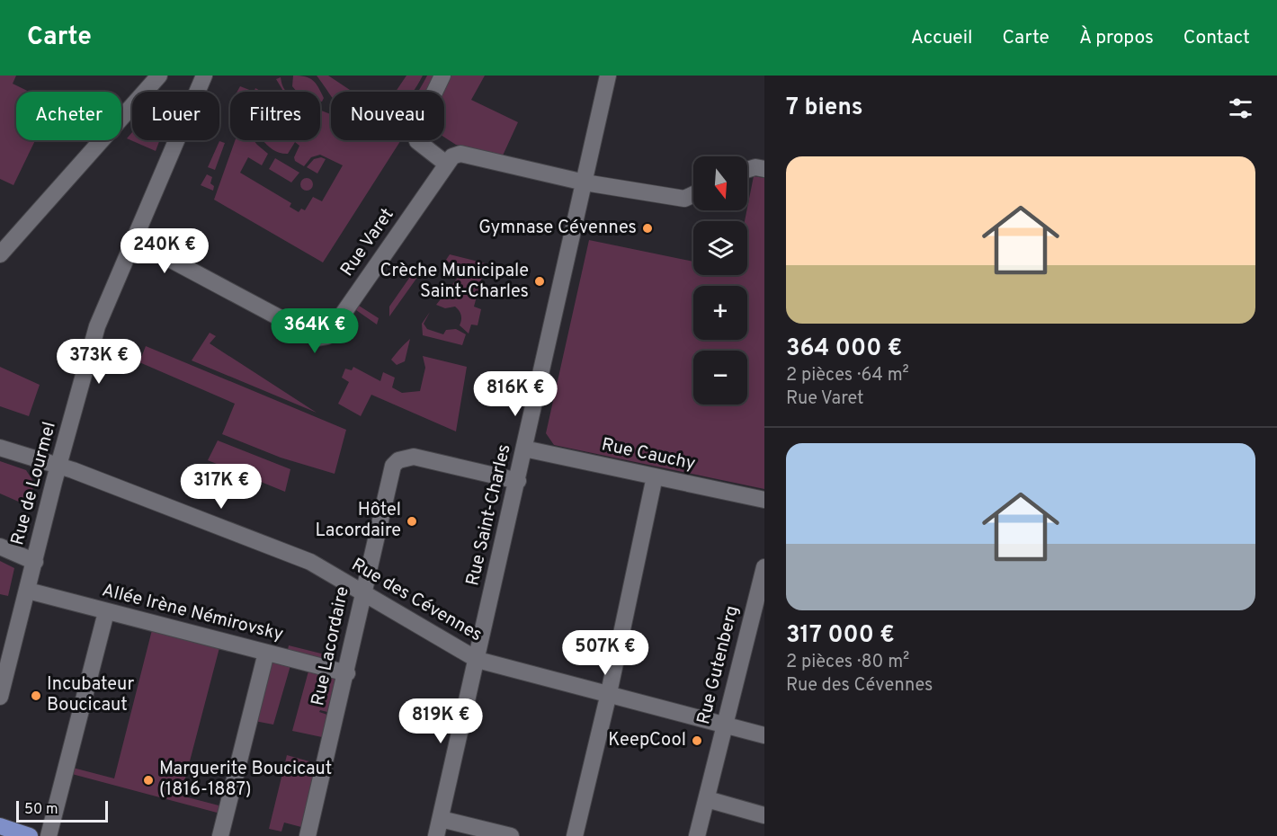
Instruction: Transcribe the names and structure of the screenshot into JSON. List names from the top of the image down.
{
  "streets": {
    "street": [
      "Rue Varet",
      "Rue Cauchy",
      "Rue de Lourmel",
      "Rue Saint-Charles",
      "Rue des Cévennes",
      "Allée Irène Némirovsky",
      "Rue Lacordaire",
      "Rue Gutenberg"
    ]
  },
  "crossings": [
    ["Rue Varet", "Rue de Lourmel"],
    ["Rue Cauchy", "Rue Saint-Charles"],
    ["Rue de Lourmel", "Rue des Cévennes"],
    ["Rue de Lourmel", "Allée Irène Némirovsky"],
    ["Rue Saint-Charles", "Rue des Cévennes"],
    ["Rue Saint-Charles", "Rue Lacordaire"],
    ["Rue des Cévennes", "Rue Lacordaire"],
    ["Rue des Cévennes", "Rue Gutenberg"],
    ["Allée Irène Némirovsky", "Rue Lacordaire"]
  ],
  "places": [
    "Gymnase Cévennes",
    "Crèche Municipale Saint-Charles",
    "Hôtel Lacordaire",
    "Incubateur Boucicaut",
    "KeepCool",
    "Marguerite Boucicaut (1816-1887)"
  ],
  "scale_bar": "50 m",
  "north": "bottom",
  "page": {
    "header": "Carte",
    "nav": [
      "Accueil",
      "Carte",
      "À propos",
      "Contact"
    ],
    "heading": "7 biens",
    "chip": [
      "Acheter",
      "Louer",
      "Filtres",
      "Nouveau"
    ],
    "list": [
      {
        "name": "364 000 €",
        "note": "2 pièces · 64 m² · Rue Varet"
      },
      {
        "name": "317 000 €",
        "note": "2 pièces · 80 m² · Rue des Cévennes"
      }
    ],
    "map_buttons": ["+", "−"],
    "price": [
      "240K €",
      "364K €",
      "373K €",
      "816K €",
      "317K €",
      "507K €",
      "819K €"
    ],
    "scale": "50 m"
  }
}
